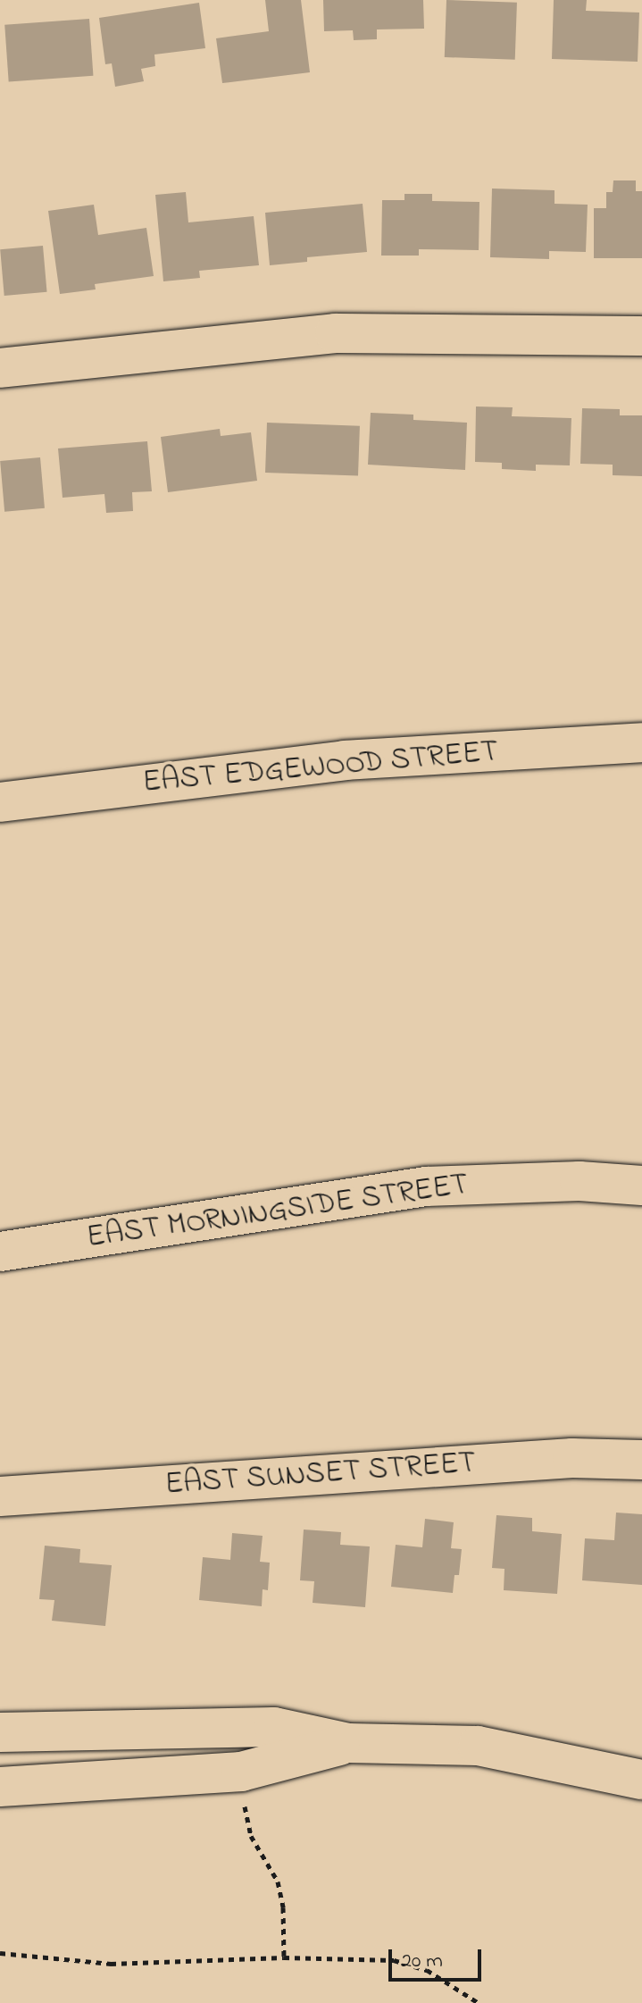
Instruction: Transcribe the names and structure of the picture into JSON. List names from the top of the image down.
{
  "streets": {
    "street": ["EAST EDGEWOOD STREET", "EAST MORNINGSIDE STREET", "EAST SUNSET STREET"]
  },
  "scale_bar": "20 m"
}
